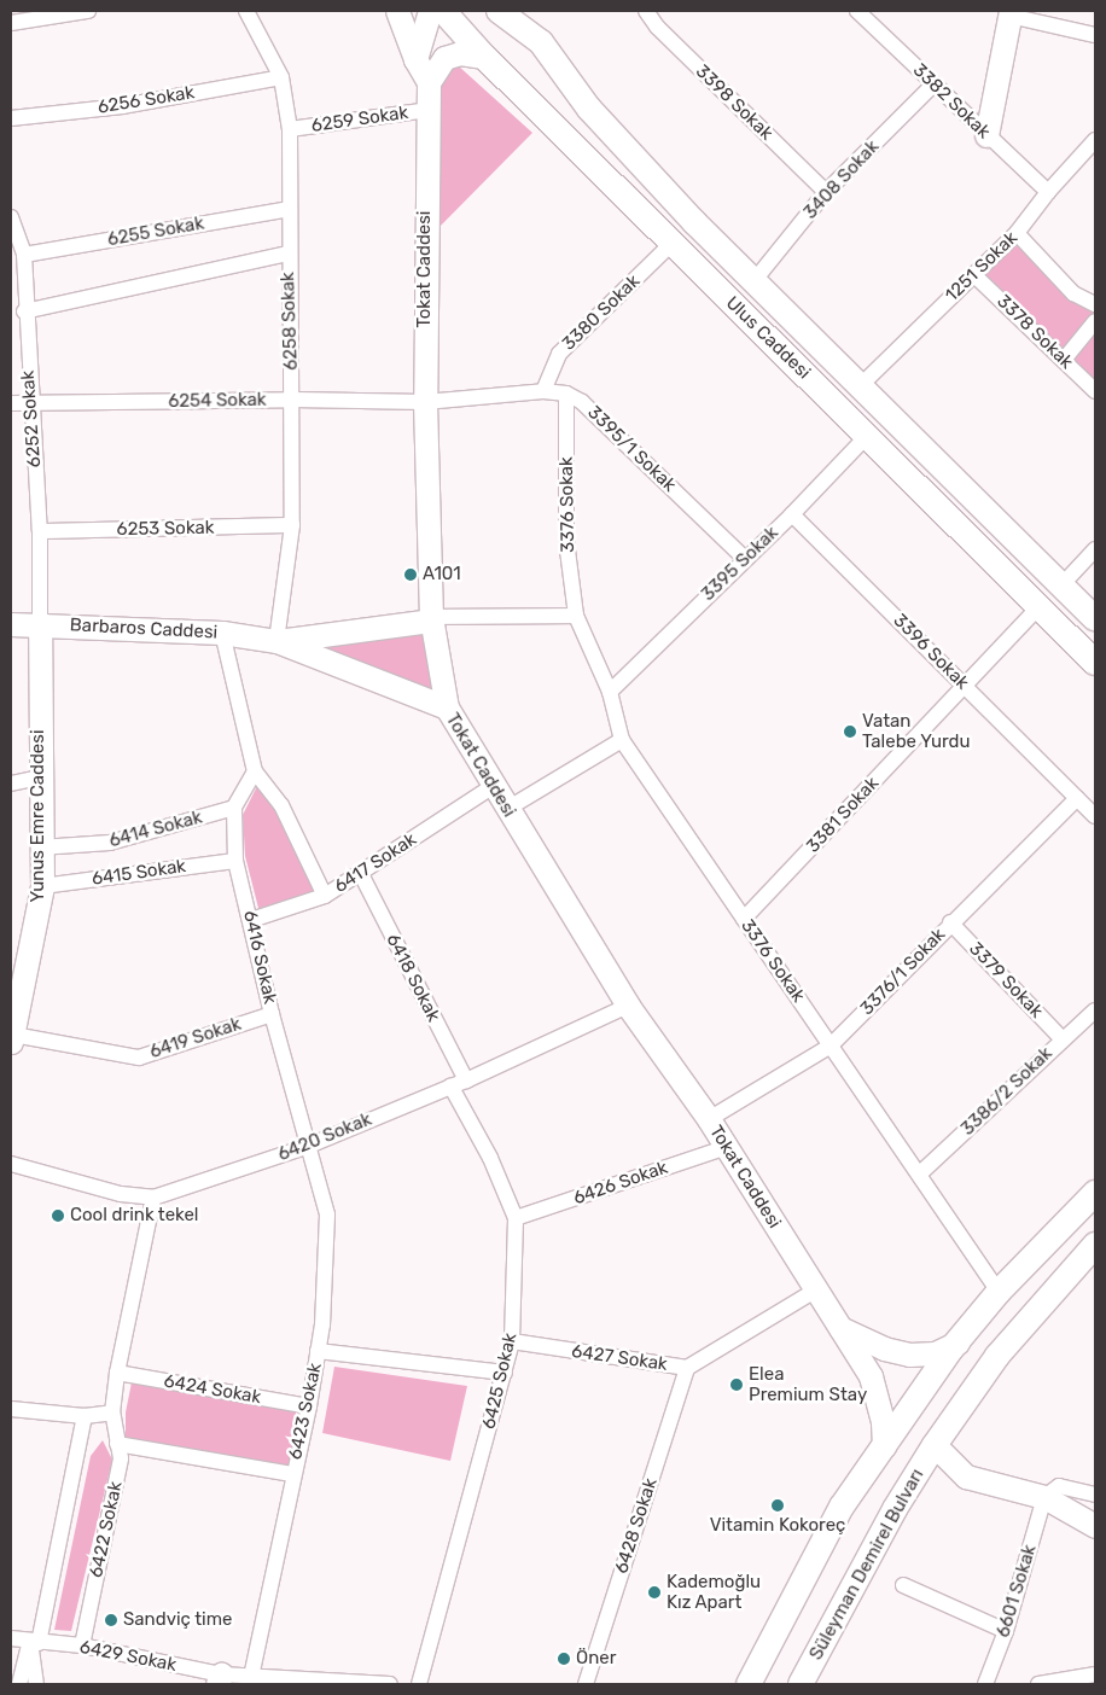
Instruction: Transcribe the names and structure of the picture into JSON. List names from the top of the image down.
{
  "streets": {
    "main road": ["Ulus Caddesi", "Süleyman Demirel Bulvarı"],
    "street": [
      "6256 Sokak",
      "3382 Sokak",
      "3398 Sokak",
      "6259 Sokak",
      "3408 Sokak",
      "6255 Sokak",
      "1251 Sokak",
      "Tokat Caddesi",
      "3380 Sokak",
      "6258 Sokak",
      "3378 Sokak",
      "6254 Sokak",
      "6252 Sokak",
      "3395/1 Sokak",
      "3376 Sokak",
      "6253 Sokak",
      "3395 Sokak",
      "Barbaros Caddesi",
      "3396 Sokak",
      "3381 Sokak",
      "Yunus Emre Caddesi",
      "6414 Sokak",
      "6417 Sokak",
      "6415 Sokak",
      "6416 Sokak",
      "3376/1 Sokak",
      "6418 Sokak",
      "3379 Sokak",
      "6419 Sokak",
      "3386/2 Sokak",
      "6420 Sokak",
      "6426 Sokak",
      "6427 Sokak",
      "6425 Sokak",
      "6424 Sokak",
      "6423 Sokak",
      "6428 Sokak",
      "6422 Sokak",
      "6601 Sokak",
      "6429 Sokak"
    ]
  },
  "crossings": [
    ["6256 Sokak", "6258 Sokak"],
    ["3382 Sokak", "3408 Sokak"],
    ["3382 Sokak", "1251 Sokak"],
    ["3398 Sokak", "3408 Sokak"],
    ["6259 Sokak", "Tokat Caddesi"],
    ["6259 Sokak", "6258 Sokak"],
    ["3408 Sokak", "Ulus Caddesi"],
    ["6255 Sokak", "6258 Sokak"],
    ["6255 Sokak", "6252 Sokak"],
    ["1251 Sokak", "3378 Sokak"],
    ["1251 Sokak", "Ulus Caddesi"],
    ["Tokat Caddesi", "6254 Sokak"],
    ["Tokat Caddesi", "Barbaros Caddesi"],
    ["Tokat Caddesi", "6417 Sokak"],
    ["Tokat Caddesi", "3376/1 Sokak"],
    ["Tokat Caddesi", "6420 Sokak"],
    ["Tokat Caddesi", "6426 Sokak"],
    ["Tokat Caddesi", "6427 Sokak"],
    ["3380 Sokak", "Ulus Caddesi"],
    ["6258 Sokak", "6254 Sokak"],
    ["6258 Sokak", "6253 Sokak"],
    ["6258 Sokak", "Barbaros Caddesi"],
    ["Ulus Caddesi", "3395 Sokak"],
    ["Ulus Caddesi", "3381 Sokak"],
    ["6254 Sokak", "6252 Sokak"],
    ["6252 Sokak", "6253 Sokak"],
    ["6252 Sokak", "Barbaros Caddesi"],
    ["6252 Sokak", "Yunus Emre Caddesi"],
    ["3395/1 Sokak", "3376 Sokak"],
    ["3395/1 Sokak", "3395 Sokak"],
    ["3376 Sokak", "3395 Sokak"],
    ["3376 Sokak", "3381 Sokak"],
    ["3376 Sokak", "3376/1 Sokak"],
    ["3376 Sokak", "3386/2 Sokak"],
    ["3395 Sokak", "3396 Sokak"],
    ["Barbaros Caddesi", "Yunus Emre Caddesi"],
    ["3396 Sokak", "3381 Sokak"],
    ["3396 Sokak", "3376/1 Sokak"],
    ["Yunus Emre Caddesi", "6414 Sokak"],
    ["Yunus Emre Caddesi", "6415 Sokak"],
    ["Yunus Emre Caddesi", "6419 Sokak"],
    ["6414 Sokak", "6416 Sokak"],
    ["6417 Sokak", "6416 Sokak"],
    ["6417 Sokak", "6418 Sokak"],
    ["6415 Sokak", "6416 Sokak"],
    ["6416 Sokak", "6419 Sokak"],
    ["6416 Sokak", "6420 Sokak"],
    ["6416 Sokak", "6423 Sokak"],
    ["3376/1 Sokak", "3379 Sokak"],
    ["6418 Sokak", "6420 Sokak"],
    ["3379 Sokak", "3386/2 Sokak"],
    ["6420 Sokak", "6425 Sokak"],
    ["6420 Sokak", "6423 Sokak"],
    ["6420 Sokak", "6422 Sokak"],
    ["6426 Sokak", "6425 Sokak"],
    ["6427 Sokak", "6425 Sokak"],
    ["6427 Sokak", "6428 Sokak"],
    ["6424 Sokak", "6423 Sokak"],
    ["6424 Sokak", "6422 Sokak"],
    ["6423 Sokak", "6429 Sokak"],
    ["6422 Sokak", "6429 Sokak"]
  ],
  "places": [
    "A101",
    "Vatan Talebe Yurdu",
    "Cool drink tekel",
    "Elea Premium Stay",
    "Vitamin Kokoreç",
    "Kademoğlu Kız Apart",
    "Sandviç time",
    "Öner"
  ]
}
